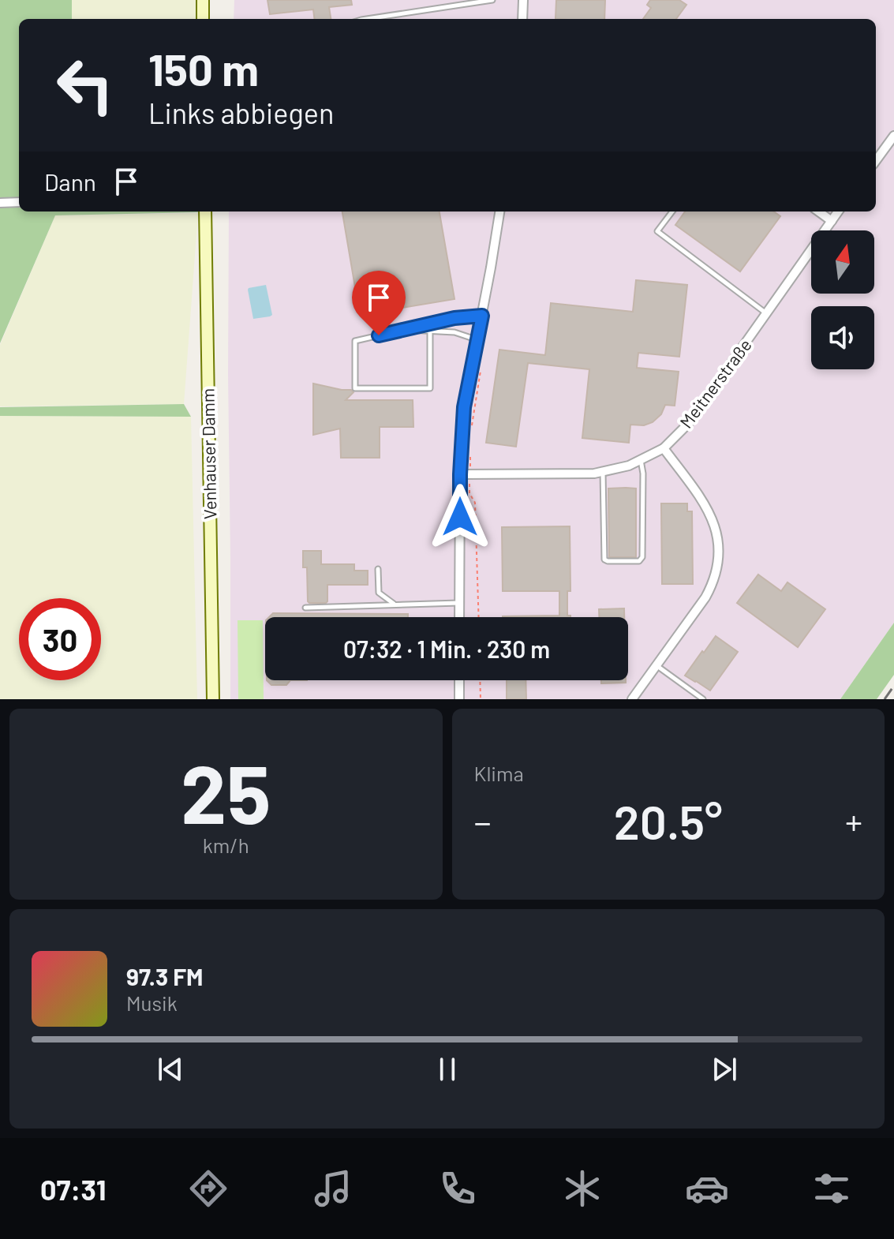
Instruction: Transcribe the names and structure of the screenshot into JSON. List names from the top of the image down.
{
  "streets": {
    "main road": ["Venhauser Damm"],
    "street": ["Meitnerstraße"]
  },
  "north": "top",
  "page": {
    "turn": ["150 m", "Links abbiegen"],
    "then": "Dann",
    "limit": "30",
    "trip": "07:32 · 1 Min. · 230 m",
    "tile": [
      ["25", "km/h"],
      "Klima"
    ],
    "heat": ["−", "20.5°", "+"],
    "song": ["97.3 FM", "Musik"],
    "tabs": "07:31"
  }
}
